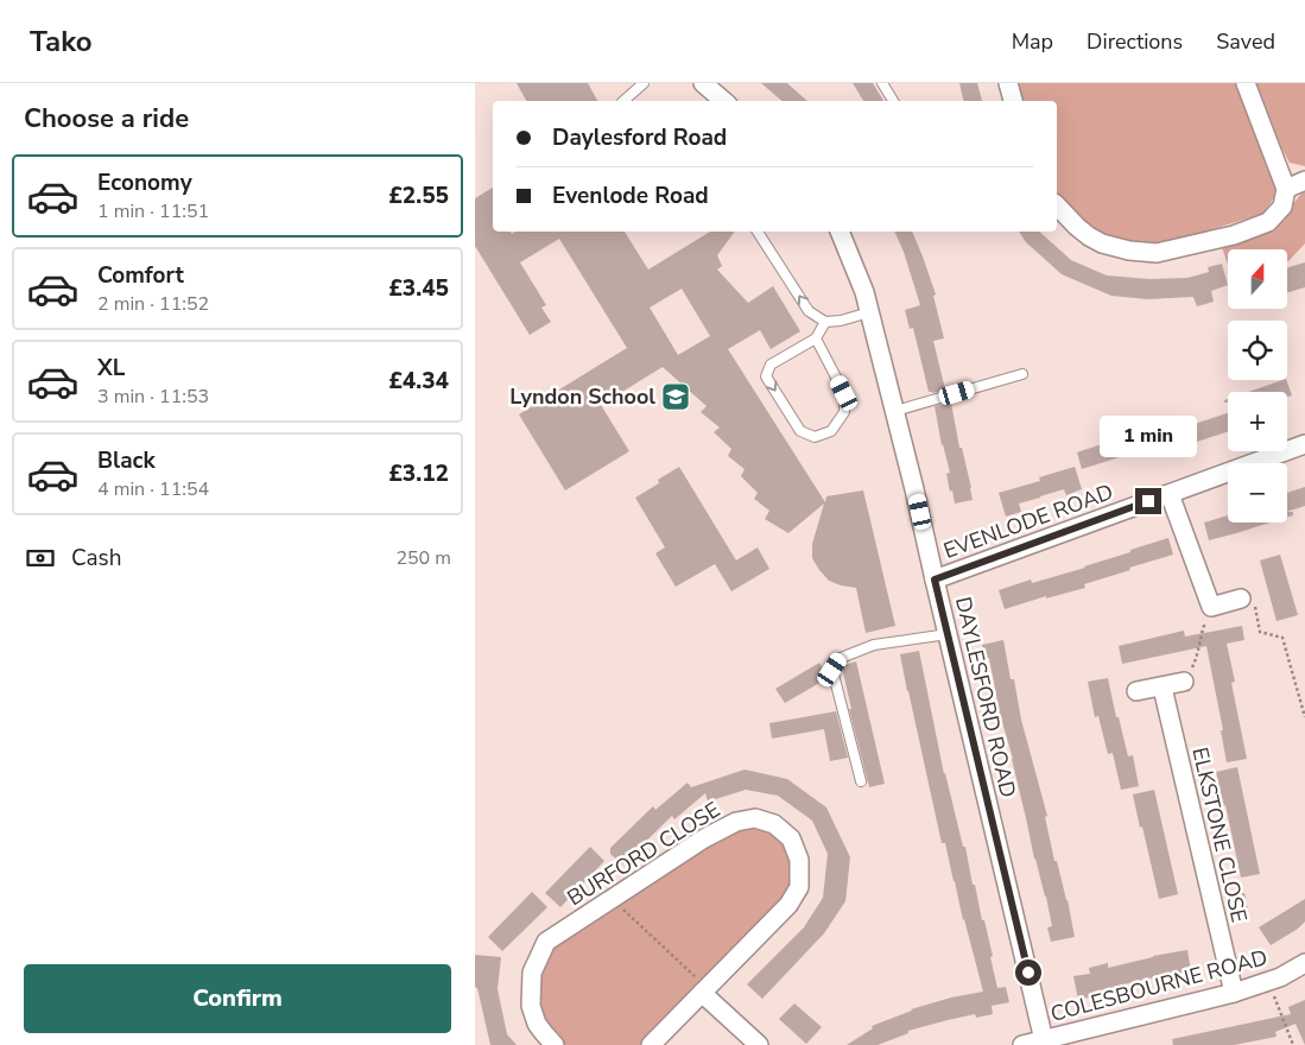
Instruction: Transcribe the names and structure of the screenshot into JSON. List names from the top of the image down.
{
  "streets": {
    "street": [
      "EVENLODE ROAD",
      "DAYLESFORD ROAD",
      "ELKSTONE CLOSE",
      "BURFORD CLOSE",
      "COLESBOURNE ROAD"
    ]
  },
  "crossings": [
    ["EVENLODE ROAD", "DAYLESFORD ROAD"],
    ["DAYLESFORD ROAD", "COLESBOURNE ROAD"],
    ["ELKSTONE CLOSE", "COLESBOURNE ROAD"]
  ],
  "places": {
    "school or university": ["Lyndon School"]
  },
  "north": "top",
  "page": {
    "header": "Tako",
    "nav": ["Map", "Directions", "Saved"],
    "heading": "Choose a ride",
    "banner": ["Daylesford Road", "Evenlode Road"],
    "list": [
      {
        "name": "Economy",
        "note": "1 min · 11:51",
        "value": "£2.55"
      },
      {
        "name": "Comfort",
        "note": "2 min · 11:52",
        "value": "£3.45"
      },
      {
        "name": "XL",
        "note": "3 min · 11:53",
        "value": "£4.34"
      },
      {
        "name": "Black",
        "note": "4 min · 11:54",
        "value": "£3.12"
      }
    ],
    "map_buttons": ["+", "−"],
    "bubble": "1 min",
    "pay": ["Cash", "250 m"],
    "buttons": "Confirm"
  }
}
